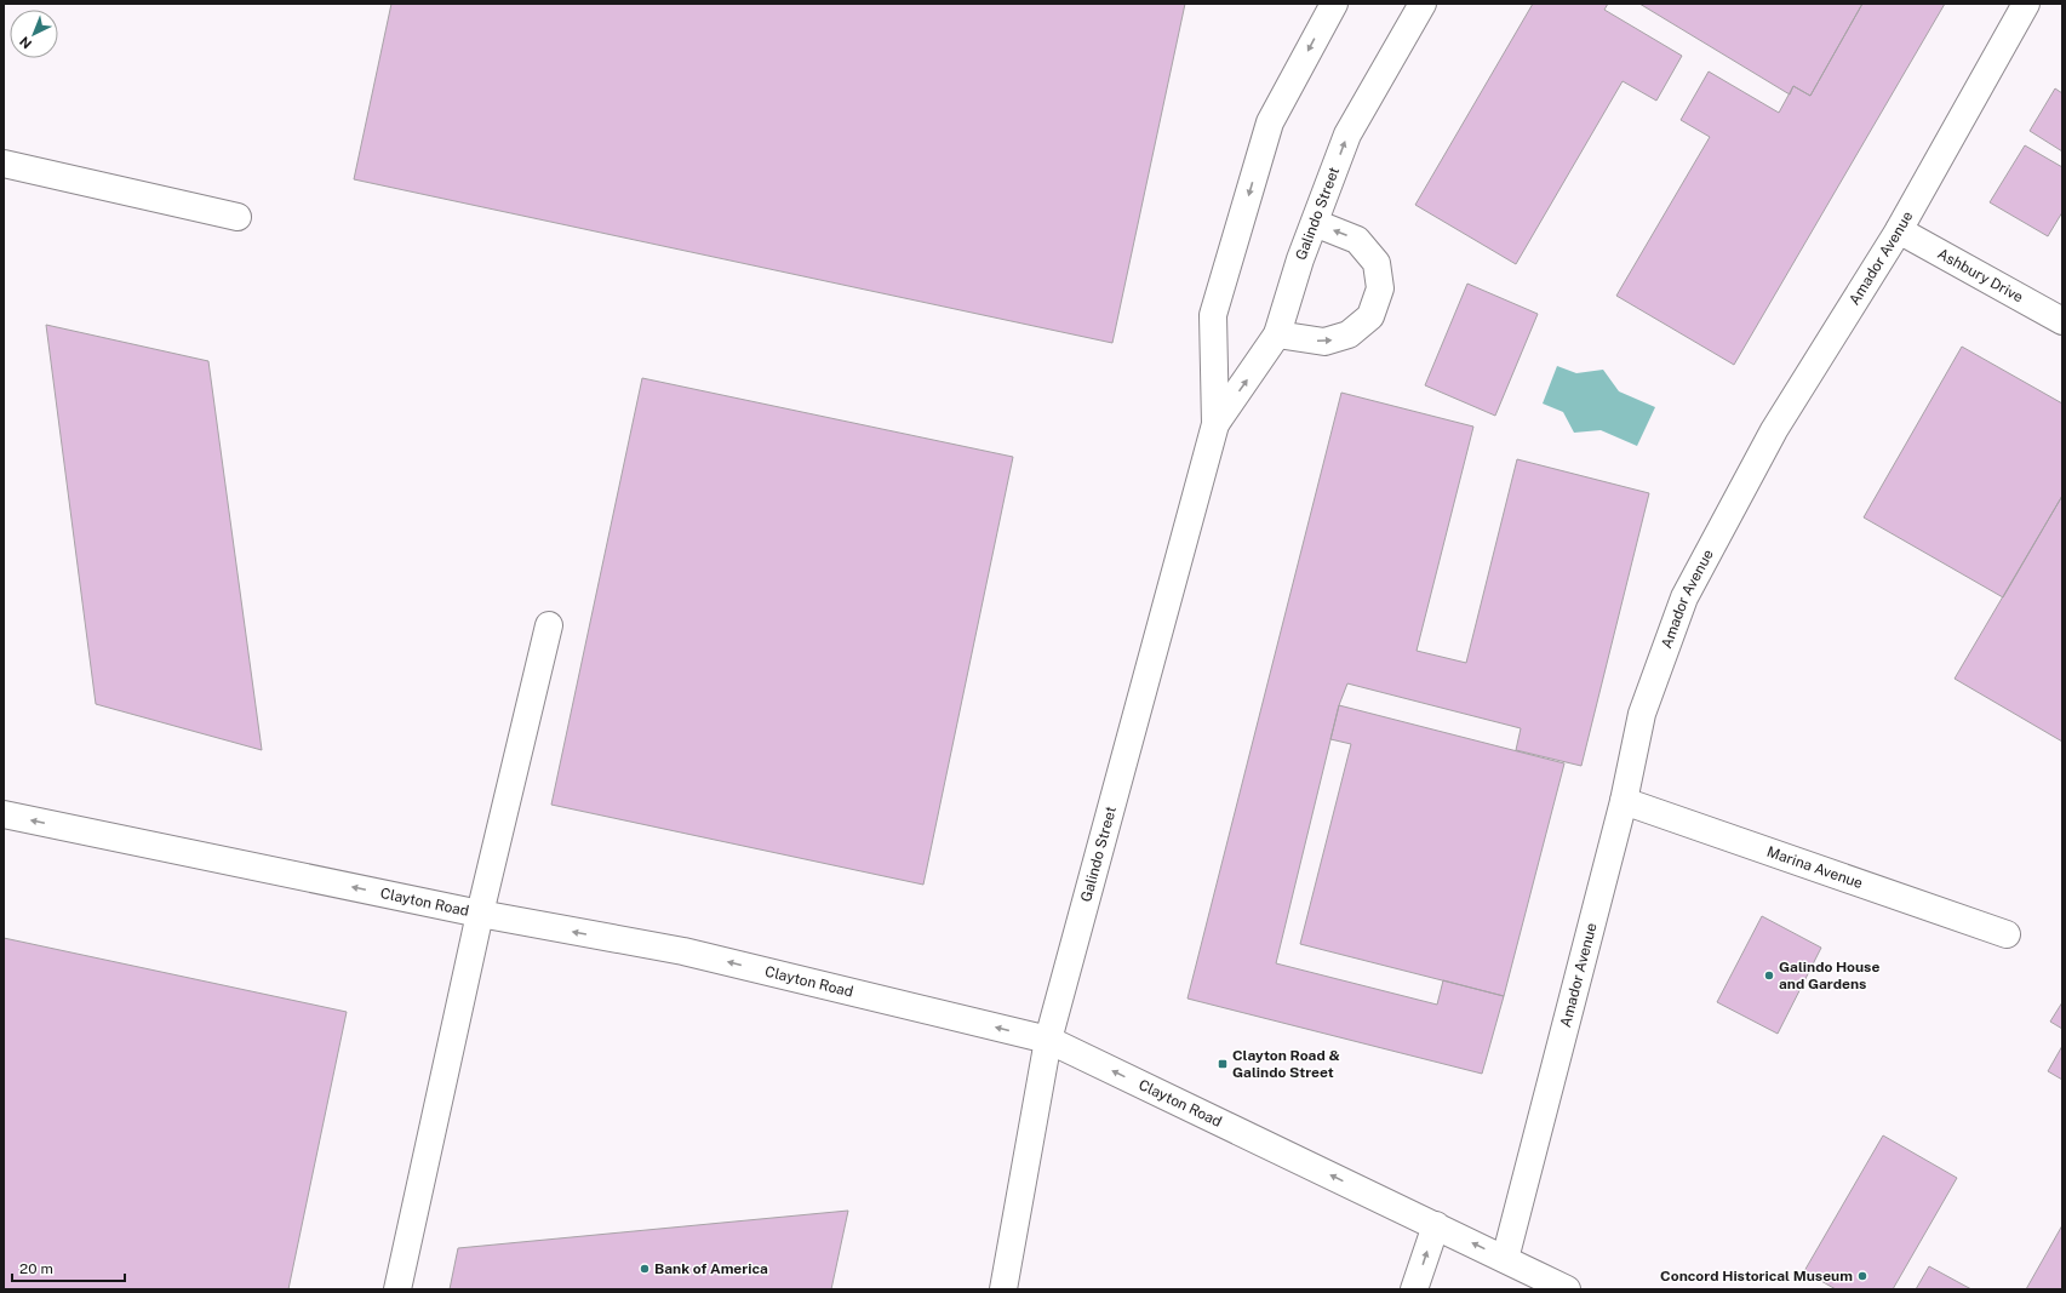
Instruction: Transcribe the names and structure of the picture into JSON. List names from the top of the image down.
{
  "streets": {
    "main road": [
      "Galindo Street",
      "Amador Avenue",
      "Ashbury Drive",
      "Marina Avenue",
      "Clayton Road"
    ]
  },
  "crossings": [
    ["Galindo Street", "Clayton Road"],
    ["Amador Avenue", "Ashbury Drive"],
    ["Amador Avenue", "Marina Avenue"],
    ["Amador Avenue", "Clayton Road"]
  ],
  "one_way": ["Clayton Road"],
  "places": {
    "other": ["Galindo House and Gardens", "Bank of America", "Concord Historical Museum"],
    "transit": ["Clayton Road & Galindo Street"]
  },
  "scale_bar": "20 m",
  "north": "bottom left"
}
